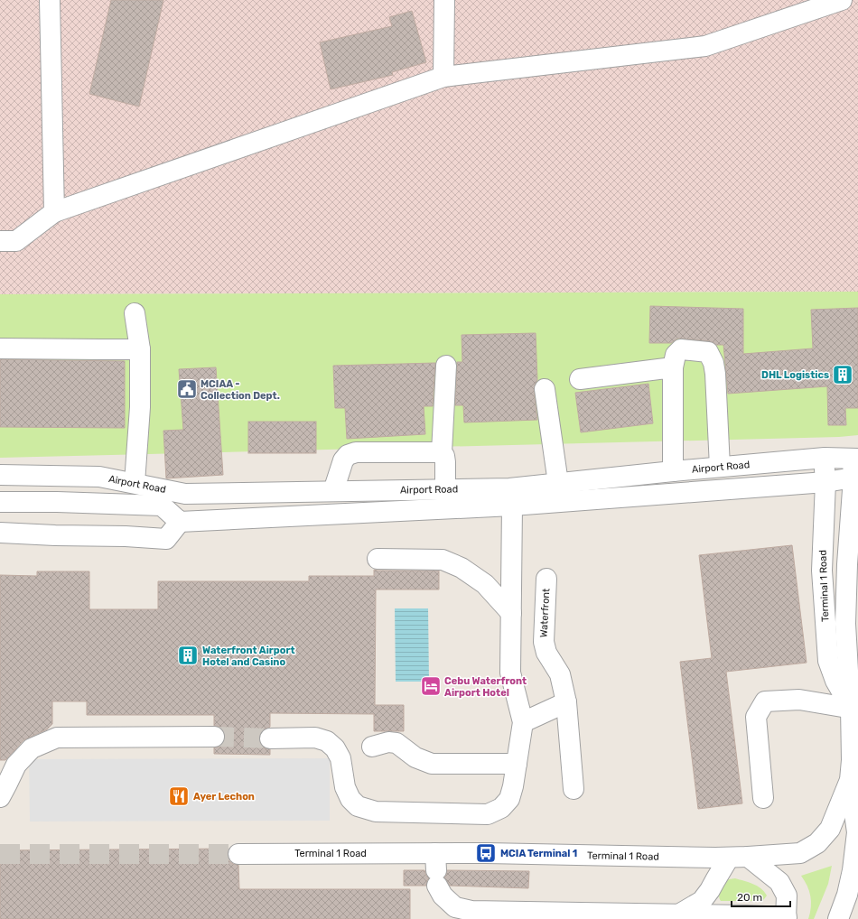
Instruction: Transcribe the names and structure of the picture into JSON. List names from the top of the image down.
{
  "streets": {
    "street": ["Airport Road", "Terminal 1 Road", "Waterfront"]
  },
  "crossings": [
    ["Airport Road", "Terminal 1 Road"]
  ],
  "places": {
    "building": ["DHL Logistics", "Waterfront Airport Hotel and Casino"],
    "public building": ["MCIAA - Collection Dept."],
    "hotel": ["Cebu Waterfront Airport Hotel"],
    "restaurant": ["Ayer Lechon"],
    "bus stop": ["MCIA Terminal 1"]
  },
  "scale_bar": "20 m"
}
